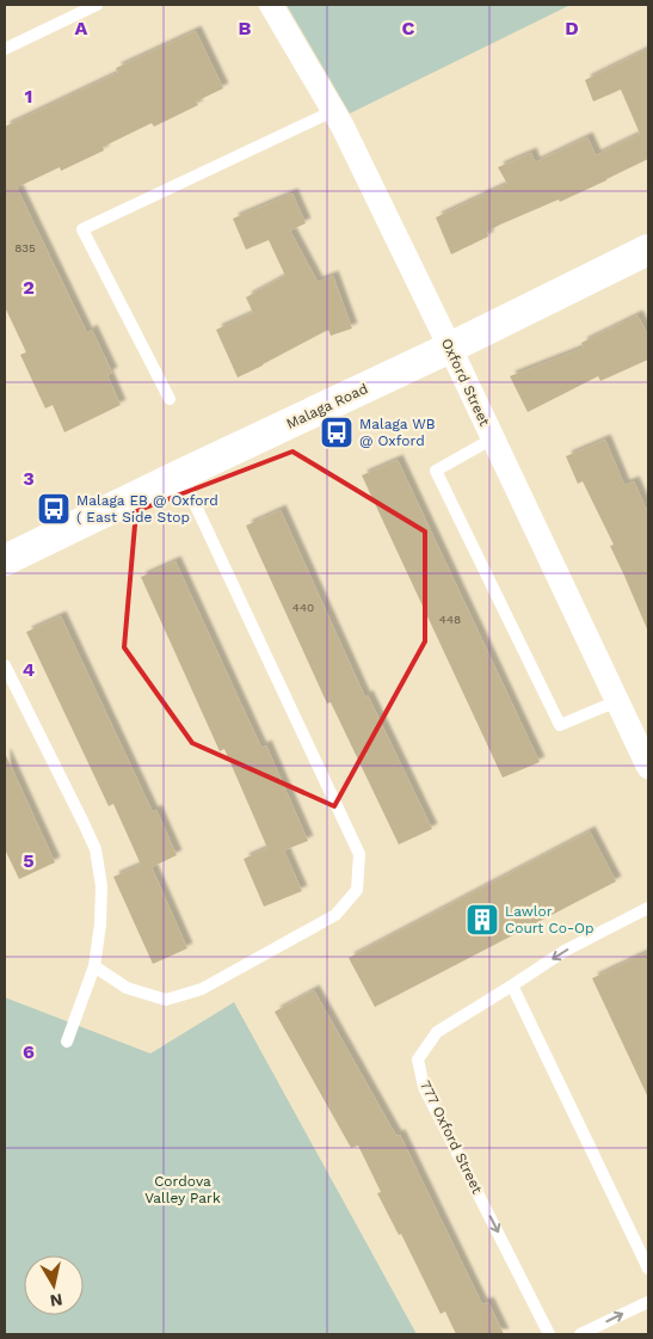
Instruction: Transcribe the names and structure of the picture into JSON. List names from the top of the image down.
{
  "streets": {
    "street": ["Oxford Street", "Malaga Road"],
    "lane": ["777 Oxford Street"]
  },
  "crossings": [
    ["Oxford Street", "Malaga Road"]
  ],
  "parks": ["Cordova Valley Park"],
  "places": {
    "bus stop": ["Malaga WB @ Oxford", "Malaga EB @ Oxford ( East Side Stop"],
    "building": ["Lawlor Court Co-Op"]
  },
  "house_numbers": ["835", "440", "448"],
  "north": "bottom",
  "grid": {
    "columns": [
      "A",
      "B",
      "C",
      "D"
    ],
    "rows": [
      "1",
      "2",
      "3",
      "4",
      "5",
      "6"
    ]
  }
}
